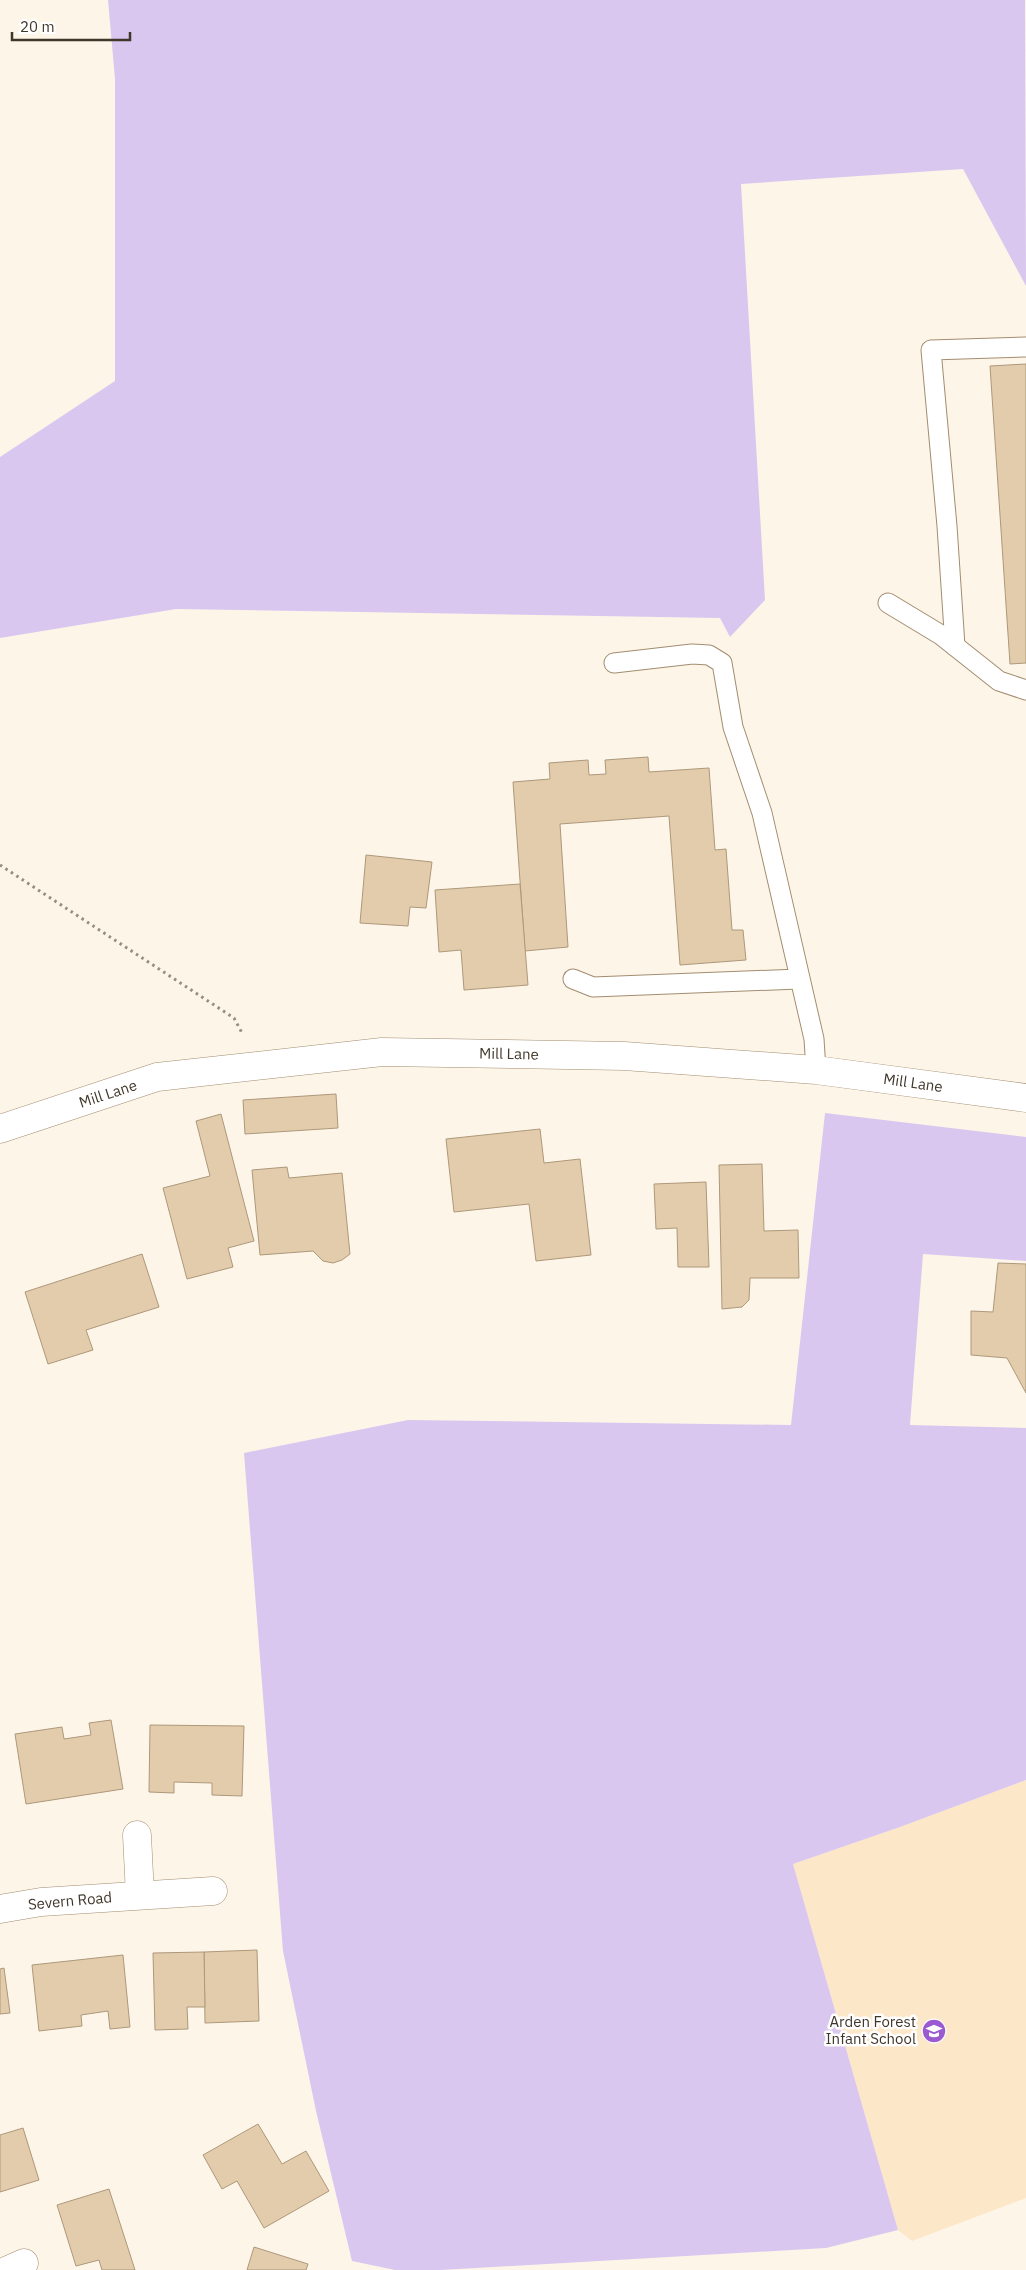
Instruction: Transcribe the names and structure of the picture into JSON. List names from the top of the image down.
{
  "streets": {
    "street": ["Mill Lane", "Severn Road"]
  },
  "places": {
    "school or university": ["Arden Forest Infant School"]
  },
  "scale_bar": "20 m"
}
